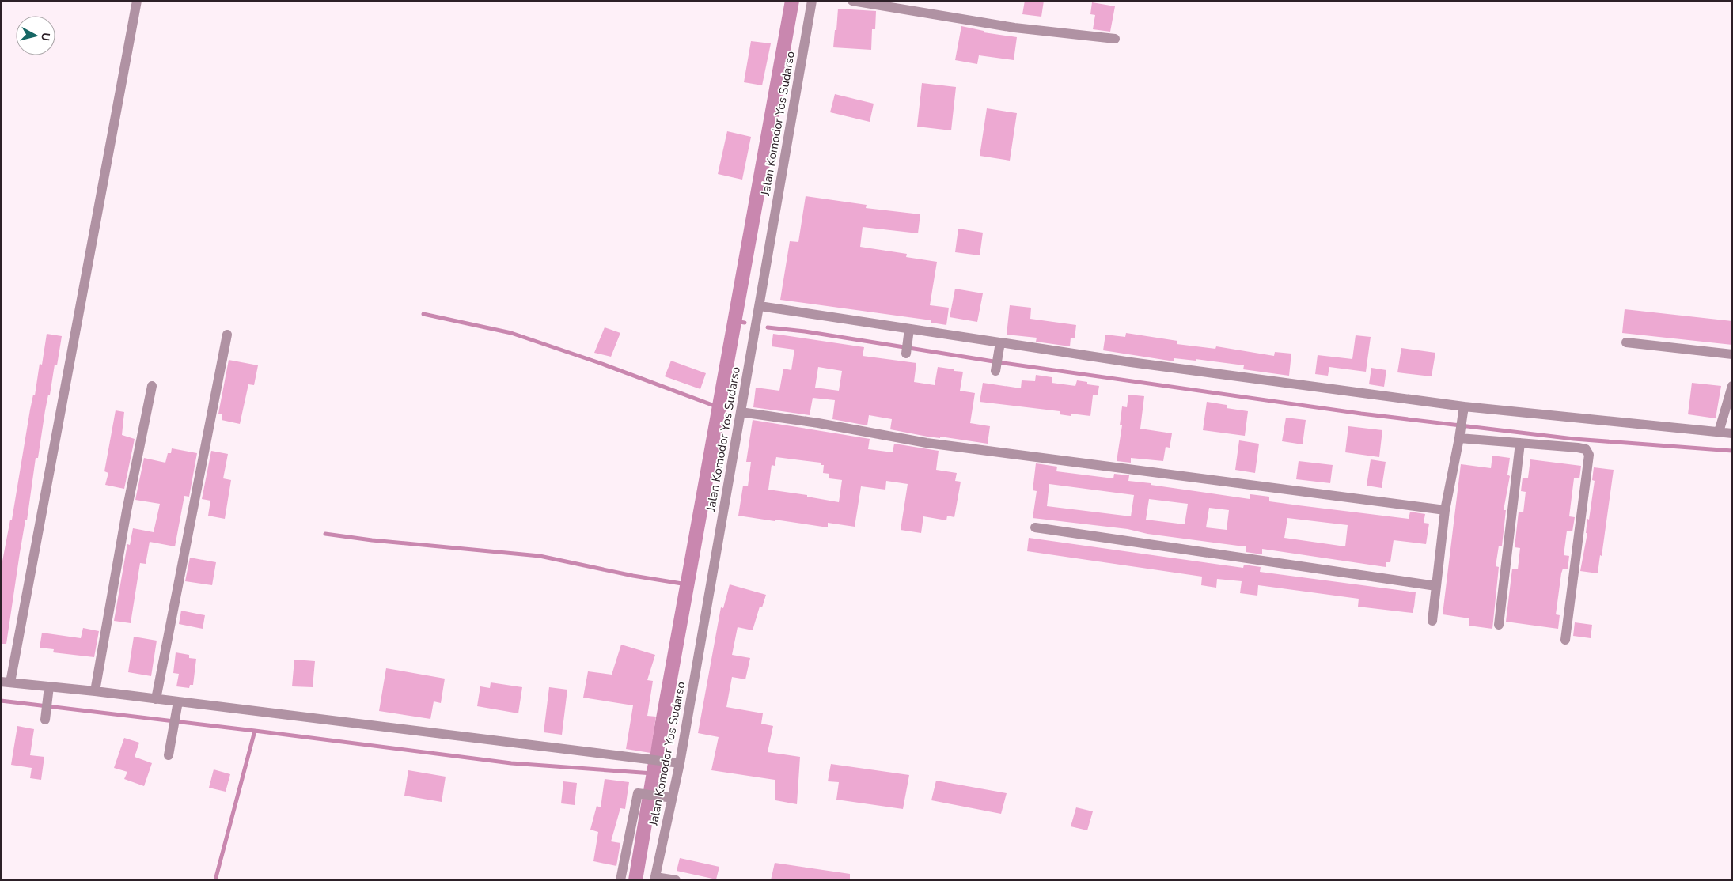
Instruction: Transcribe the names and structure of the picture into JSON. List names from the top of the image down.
{
  "streets": {
    "street": ["Jalan Komodor Yos Sudarso"]
  },
  "north": "right"
}
